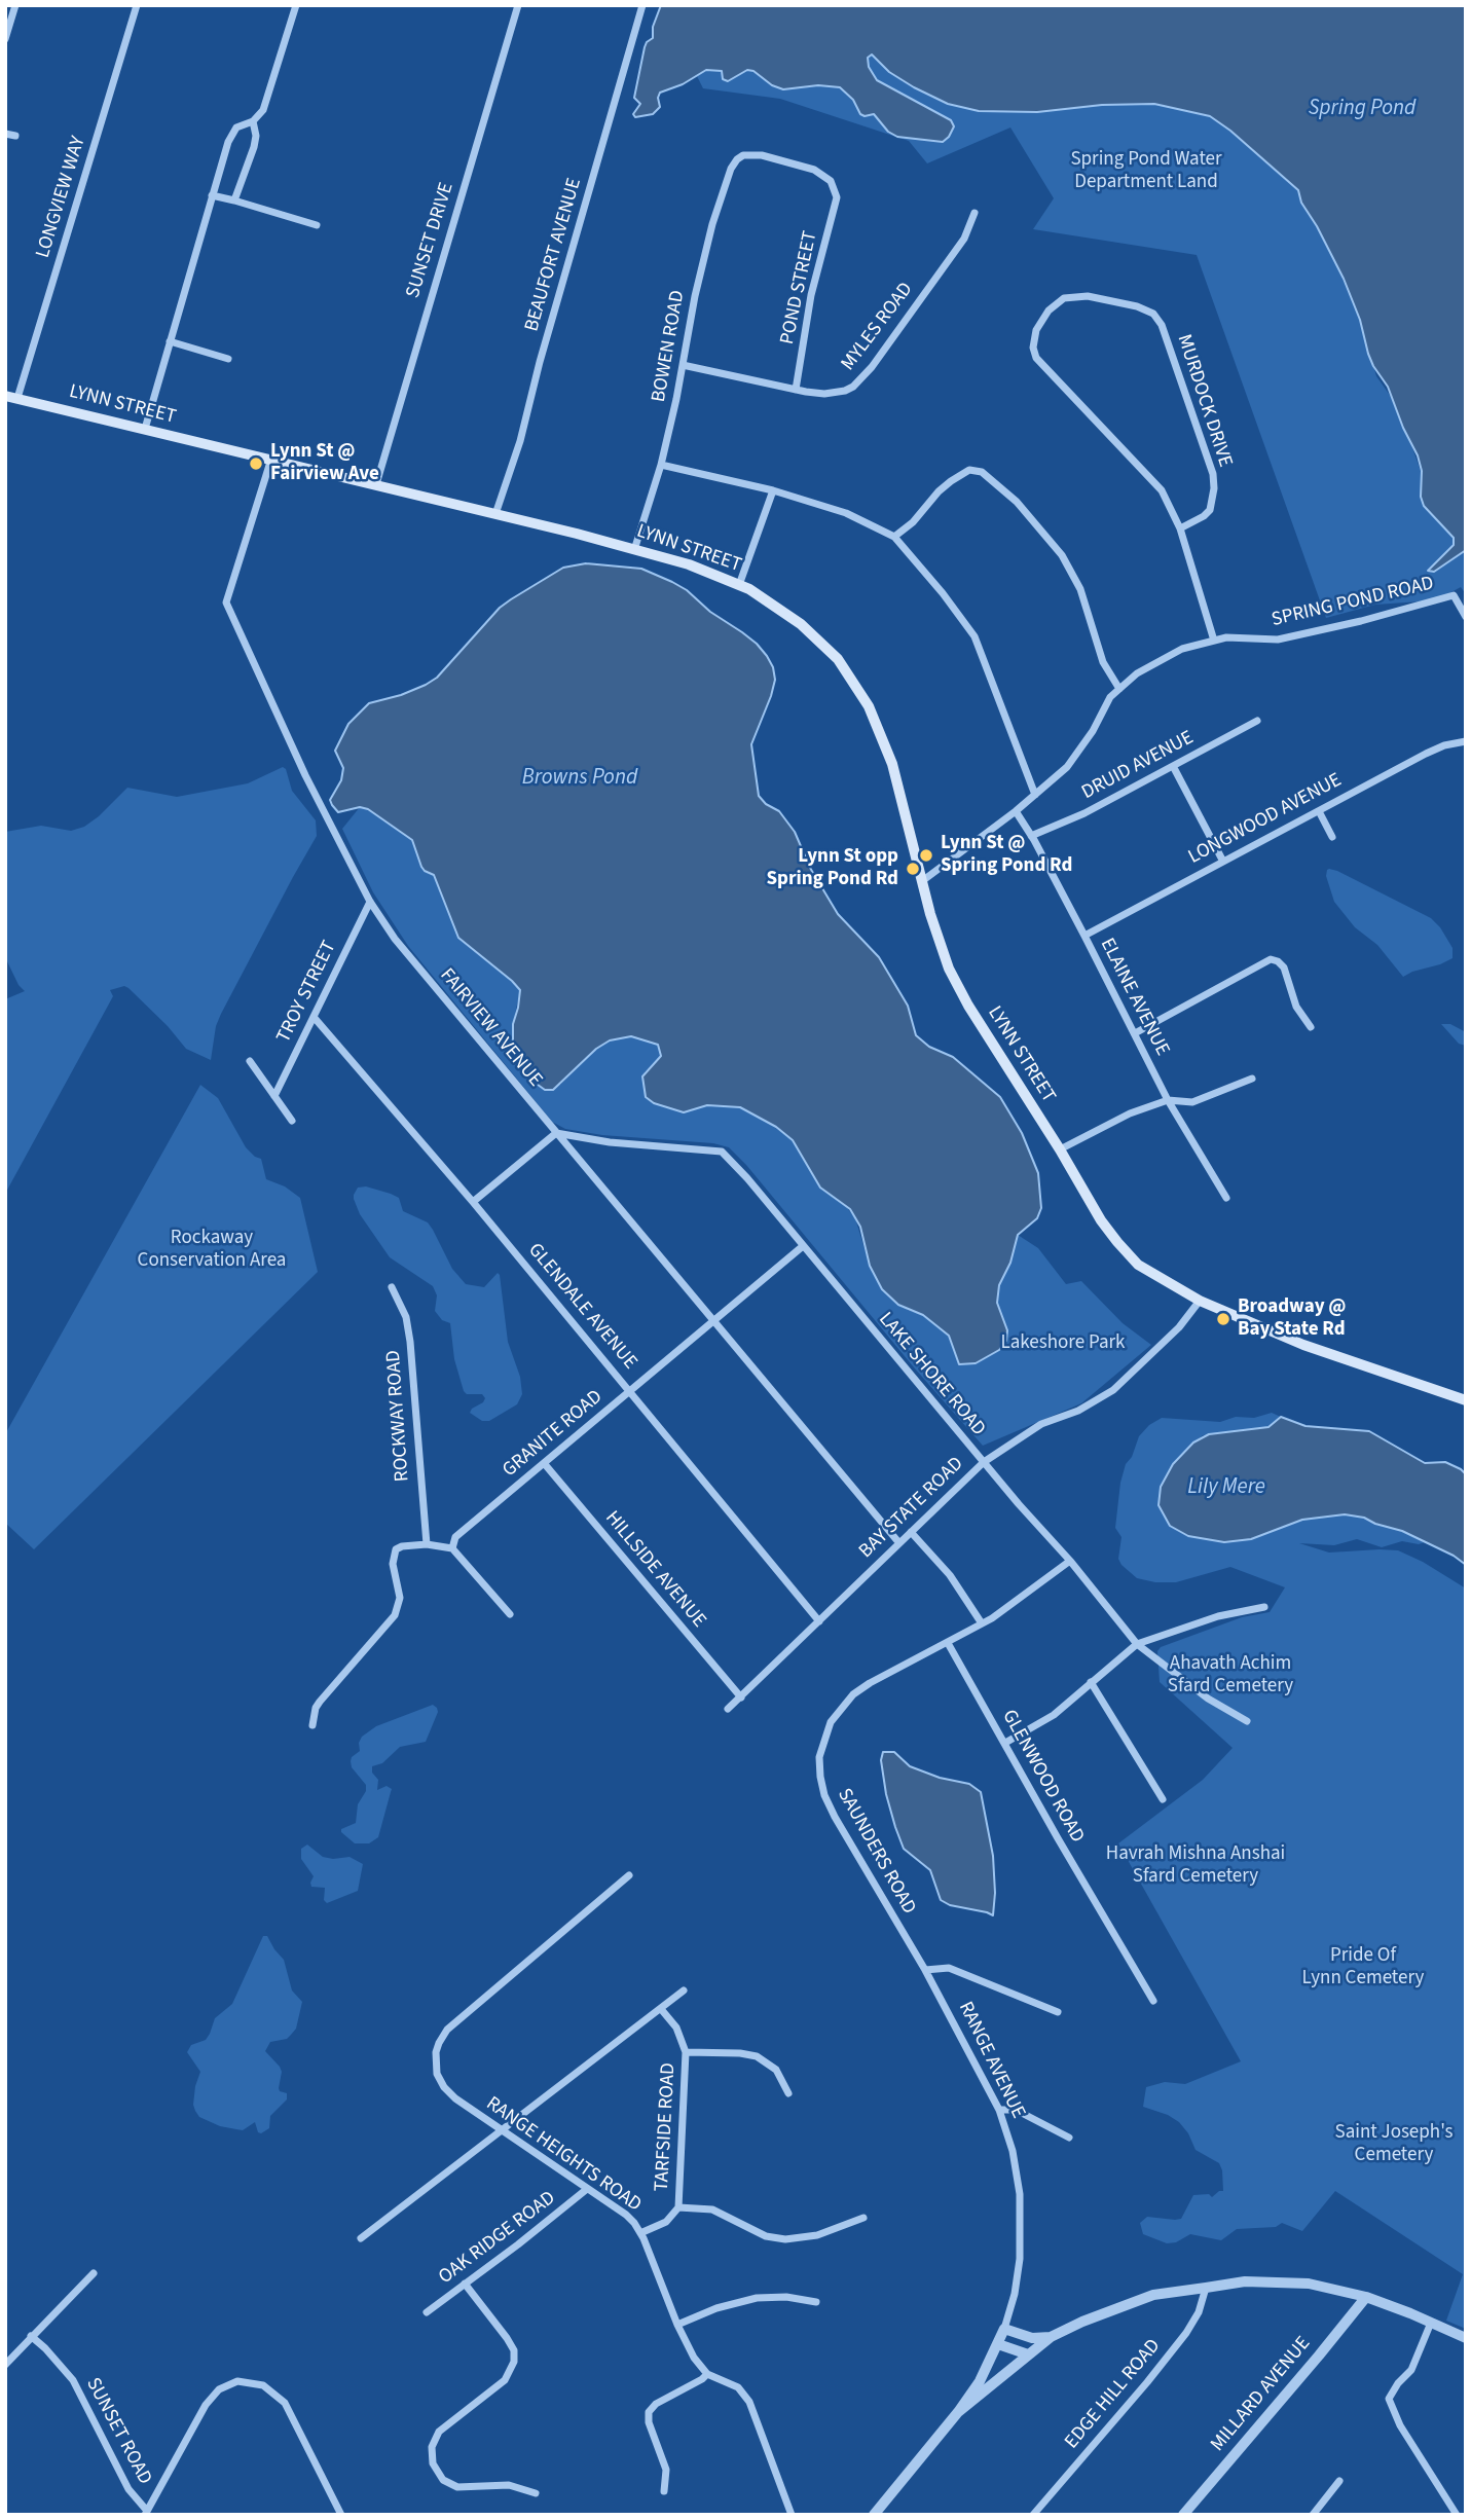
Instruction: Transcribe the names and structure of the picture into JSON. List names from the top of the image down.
{
  "streets": {
    "main road": ["LYNN STREET"],
    "street": [
      "LONGVIEW WAY",
      "SUNSET DRIVE",
      "BEAUFORT AVENUE",
      "POND STREET",
      "MYLES ROAD",
      "BOWEN ROAD",
      "MURDOCK DRIVE",
      "SPRING POND ROAD",
      "DRUID AVENUE",
      "LONGWOOD AVENUE",
      "TROY STREET",
      "ELAINE AVENUE",
      "FAIRVIEW AVENUE",
      "GLENDALE AVENUE",
      "LAKE SHORE ROAD",
      "ROCKWAY ROAD",
      "GRANITE ROAD",
      "BAY STATE ROAD",
      "HILLSIDE AVENUE",
      "GLENWOOD ROAD",
      "SAUNDERS ROAD",
      "RANGE AVENUE",
      "TARFSIDE ROAD",
      "RANGE HEIGHTS ROAD",
      "OAK RIDGE ROAD",
      "EDGE HILL ROAD",
      "MILLARD AVENUE",
      "SUNSET ROAD"
    ]
  },
  "crossings": [
    ["LONGVIEW WAY", "LYNN STREET"],
    ["SUNSET DRIVE", "LYNN STREET"],
    ["BEAUFORT AVENUE", "LYNN STREET"],
    ["POND STREET", "MYLES ROAD"],
    ["POND STREET", "BOWEN ROAD"],
    ["MYLES ROAD", "BOWEN ROAD"],
    ["BOWEN ROAD", "LYNN STREET"],
    ["MURDOCK DRIVE", "SPRING POND ROAD"],
    ["LYNN STREET", "SPRING POND ROAD"],
    ["LYNN STREET", "FAIRVIEW AVENUE"],
    ["LYNN STREET", "BAY STATE ROAD"],
    ["SPRING POND ROAD", "ELAINE AVENUE"],
    ["DRUID AVENUE", "ELAINE AVENUE"],
    ["LONGWOOD AVENUE", "ELAINE AVENUE"],
    ["TROY STREET", "FAIRVIEW AVENUE"],
    ["TROY STREET", "GLENDALE AVENUE"],
    ["FAIRVIEW AVENUE", "LAKE SHORE ROAD"],
    ["FAIRVIEW AVENUE", "GRANITE ROAD"],
    ["FAIRVIEW AVENUE", "BAY STATE ROAD"],
    ["GLENDALE AVENUE", "GRANITE ROAD"],
    ["GLENDALE AVENUE", "BAY STATE ROAD"],
    ["LAKE SHORE ROAD", "GRANITE ROAD"],
    ["LAKE SHORE ROAD", "BAY STATE ROAD"],
    ["LAKE SHORE ROAD", "SAUNDERS ROAD"],
    ["GRANITE ROAD", "HILLSIDE AVENUE"],
    ["BAY STATE ROAD", "HILLSIDE AVENUE"],
    ["GLENWOOD ROAD", "SAUNDERS ROAD"],
    ["SAUNDERS ROAD", "RANGE AVENUE"],
    ["TARFSIDE ROAD", "RANGE HEIGHTS ROAD"],
    ["RANGE HEIGHTS ROAD", "OAK RIDGE ROAD"]
  ],
  "water": ["Spring Pond", "Browns Pond", "Lily Mere"],
  "parks": [
    "Spring Pond Water Department Land",
    "Rockaway Conservation Area",
    "Lakeshore Park",
    "Ahavath Achim Sfard Cemetery",
    "Havrah Mishna Anshai Sfard Cemetery",
    "Pride Of Lynn Cemetery",
    "Saint Joseph's Cemetery"
  ],
  "places": [
    "Lynn St @ Fairview Ave",
    "Lynn St @ Spring Pond Rd",
    "Lynn St opp Spring Pond Rd",
    "Broadway @ Bay State Rd"
  ]
}
